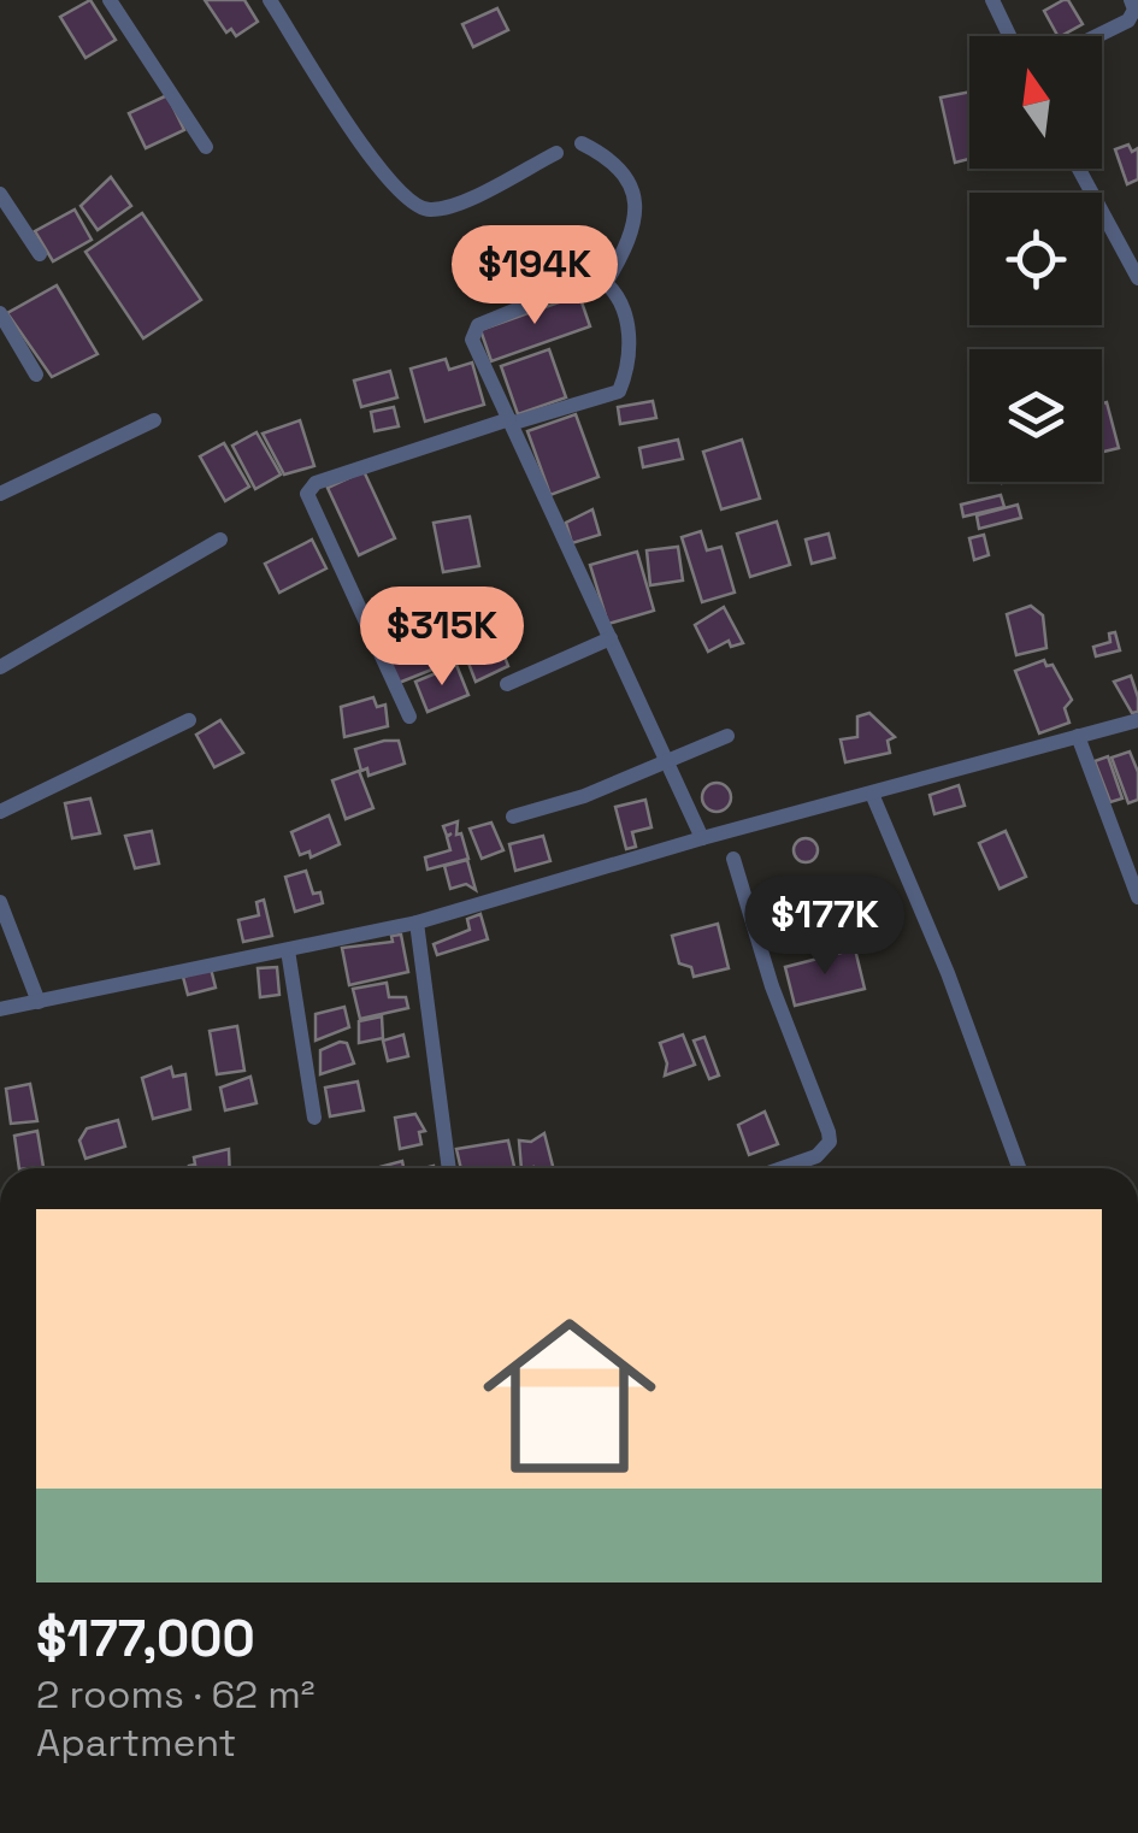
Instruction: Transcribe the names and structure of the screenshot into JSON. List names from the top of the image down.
{
  "north": "top",
  "page": {
    "price": ["$194K", "$315K", "$177K"],
    "list": [
      {
        "name": "$177,000",
        "note": "2 rooms · 62 m² · Apartment"
      }
    ]
  }
}
